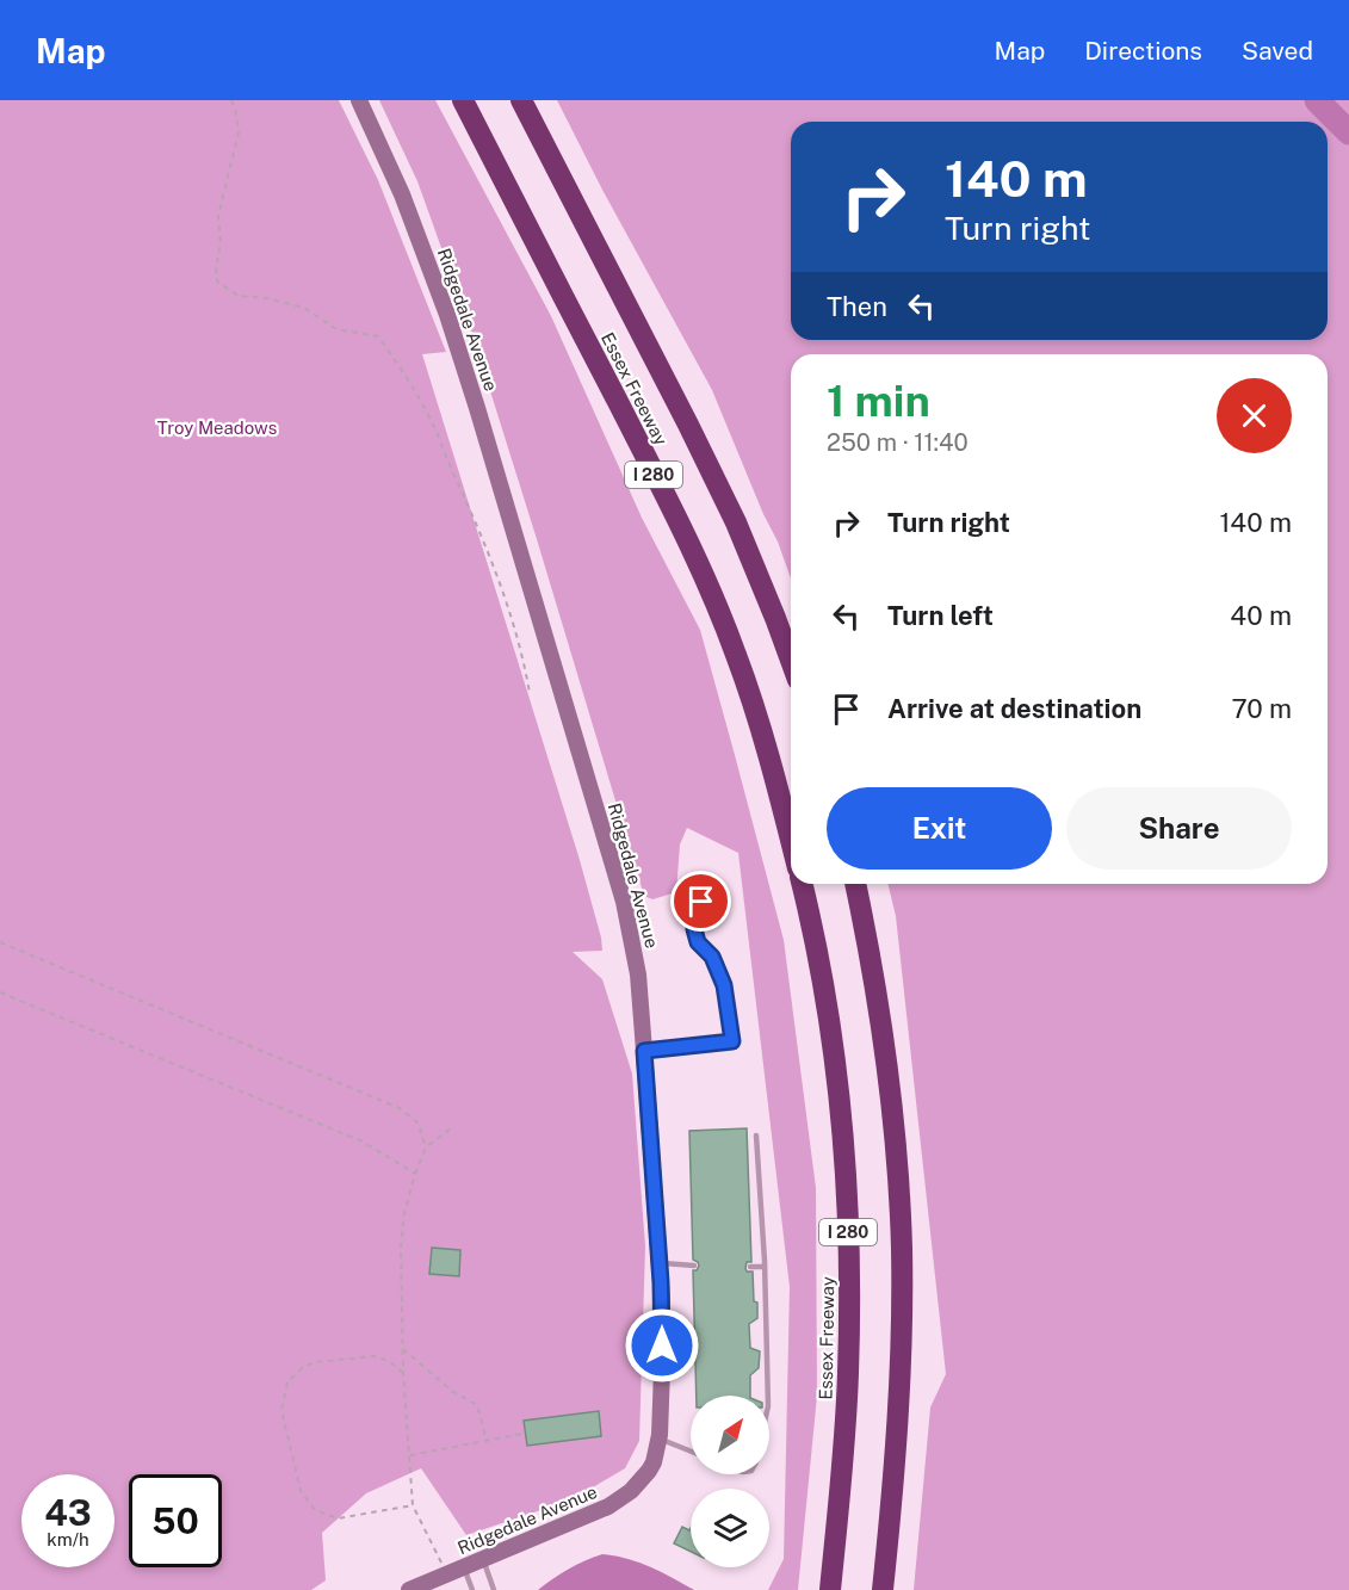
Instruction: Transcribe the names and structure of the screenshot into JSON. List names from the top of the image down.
{
  "streets": {
    "highway": ["Essex Freeway", "I 280"],
    "main road": ["Ridgedale Avenue"]
  },
  "parks": ["Troy Meadows"],
  "north": "top right",
  "page": {
    "header": "Map",
    "nav": ["Map", "Directions", "Saved"],
    "turn": ["140 m", "Turn right"],
    "then": "Then",
    "heading": ["1 min", "250 m · 11:40"],
    "list": [
      {
        "name": "Turn right",
        "value": "140 m"
      },
      {
        "name": "Turn left",
        "value": "40 m"
      },
      {
        "name": "Arrive at destination",
        "value": "70 m"
      }
    ],
    "buttons": ["Exit", "Share"],
    "speed": "43 km/h",
    "limit": "50"
  }
}
